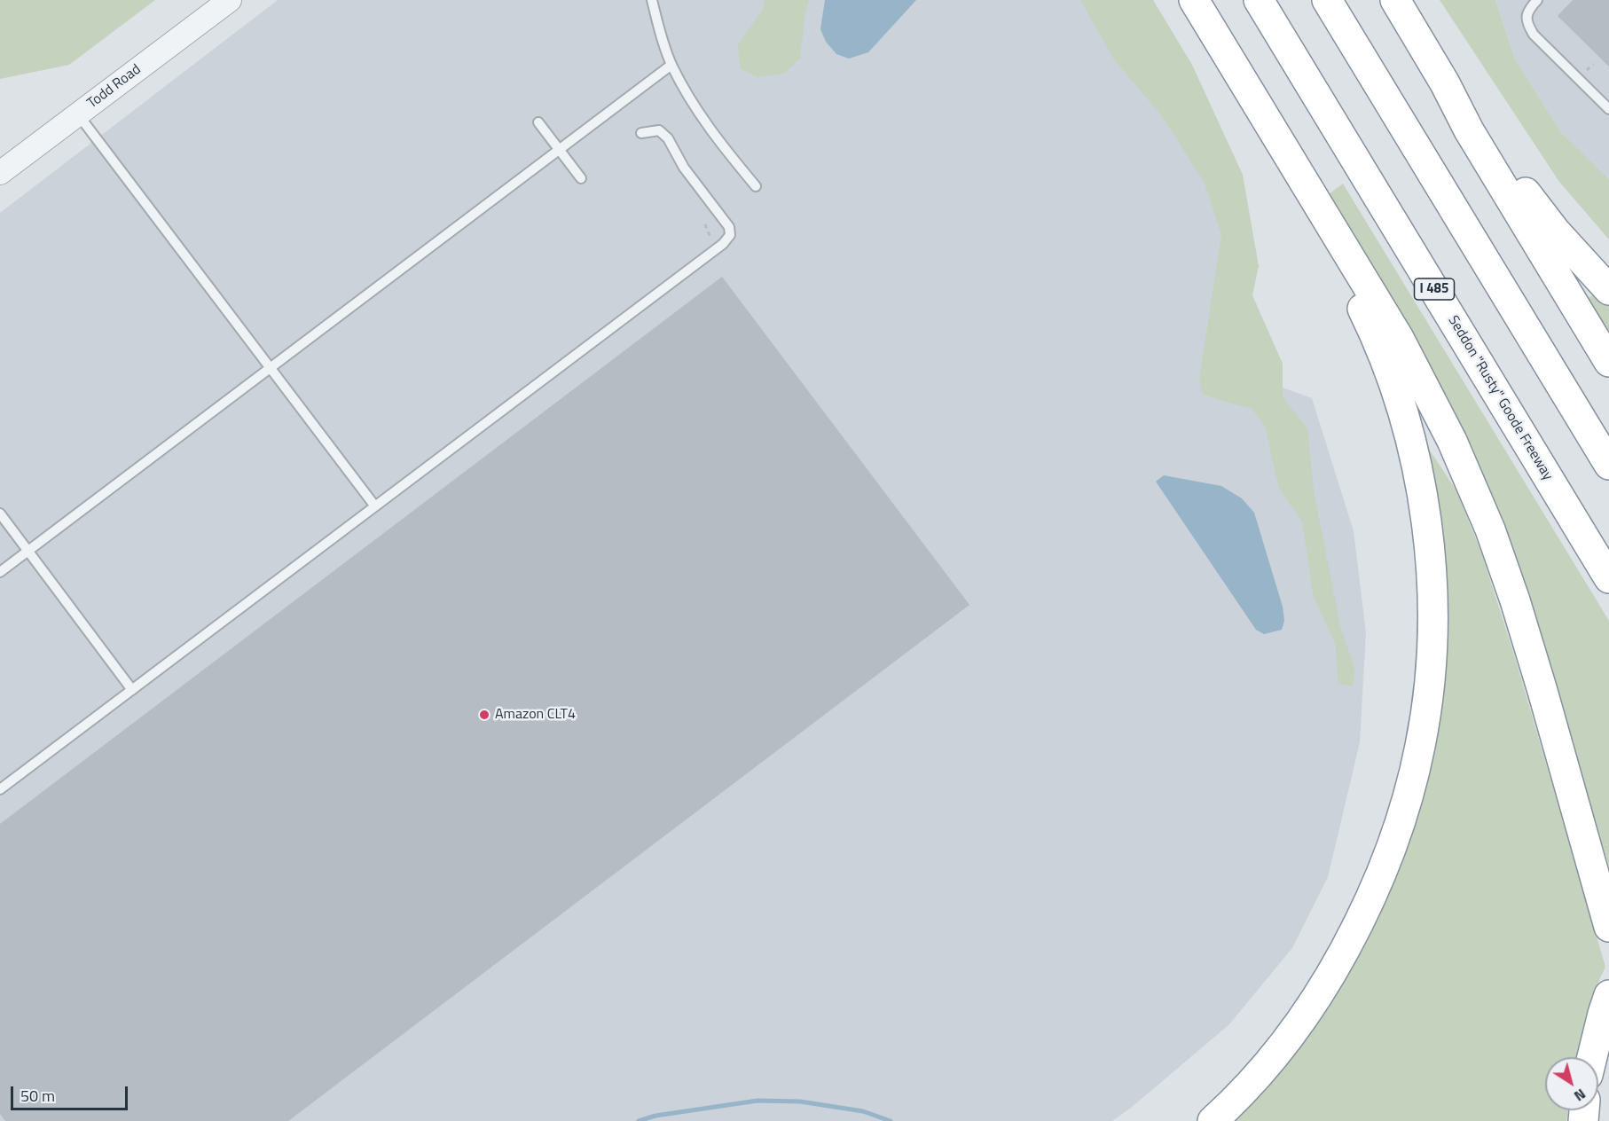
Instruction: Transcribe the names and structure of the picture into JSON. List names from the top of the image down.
{
  "streets": {
    "highway": ["I 485", "Seddon \"Rusty\" Goode Freeway"],
    "street": ["Todd Road"]
  },
  "places": ["Amazon CLT4"],
  "scale_bar": "50 m",
  "north": "bottom right"
}
